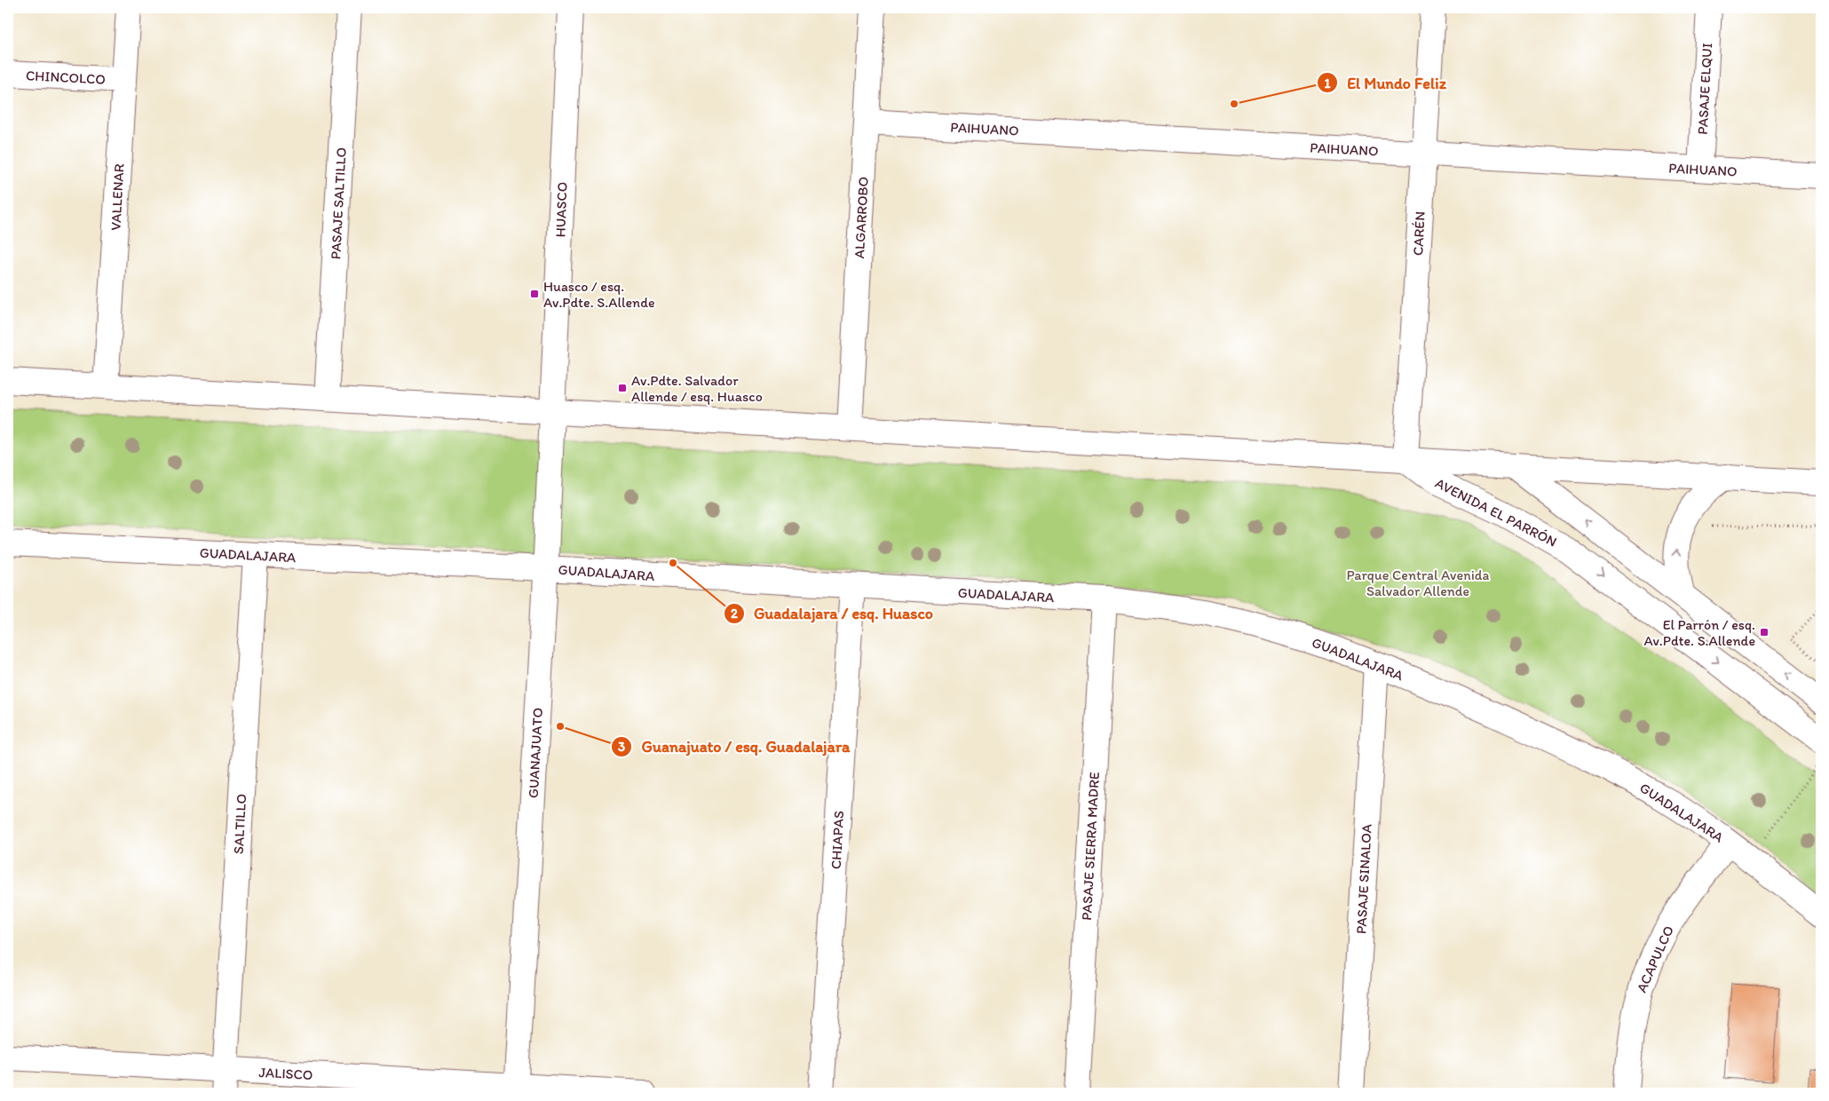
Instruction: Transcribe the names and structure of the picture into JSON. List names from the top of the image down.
{
  "streets": {
    "street": [
      "CHINCOLCO",
      "PASAJE ELQUI",
      "PAIHUANO",
      "VALLENAR",
      "PASAJE SALTILLO",
      "HUASCO",
      "ALGARROBO",
      "CARÉN",
      "AVENIDA EL PARRÓN",
      "GUADALAJARA",
      "GUANAJUATO",
      "SALTILLO",
      "CHIAPAS",
      "PASAJE SIERRA MADRE",
      "PASAJE SINALOA",
      "ACAPULCO",
      "JALISCO"
    ]
  },
  "crossings": [
    ["CHINCOLCO", "VALLENAR"],
    ["PASAJE ELQUI", "PAIHUANO"],
    ["PAIHUANO", "ALGARROBO"],
    ["PAIHUANO", "CARÉN"],
    ["HUASCO", "GUANAJUATO"],
    ["CARÉN", "AVENIDA EL PARRÓN"],
    ["GUADALAJARA", "GUANAJUATO"],
    ["GUADALAJARA", "SALTILLO"],
    ["GUADALAJARA", "CHIAPAS"],
    ["GUADALAJARA", "PASAJE SIERRA MADRE"],
    ["GUADALAJARA", "PASAJE SINALOA"],
    ["GUADALAJARA", "ACAPULCO"],
    ["GUANAJUATO", "JALISCO"],
    ["SALTILLO", "JALISCO"]
  ],
  "parks": ["Parque Central Avenida Salvador Allende"],
  "places": {
    "other": ["El Mundo Feliz", "Guadalajara / esq. Huasco", "Guanajuato / esq. Guadalajara"],
    "transit": ["Huasco / esq. Av.Pdte. S.Allende", "Av.Pdte. Salvador Allende / esq. Huasco", "El Parrón / esq. Av.Pdte. S.Allende"]
  }
}
